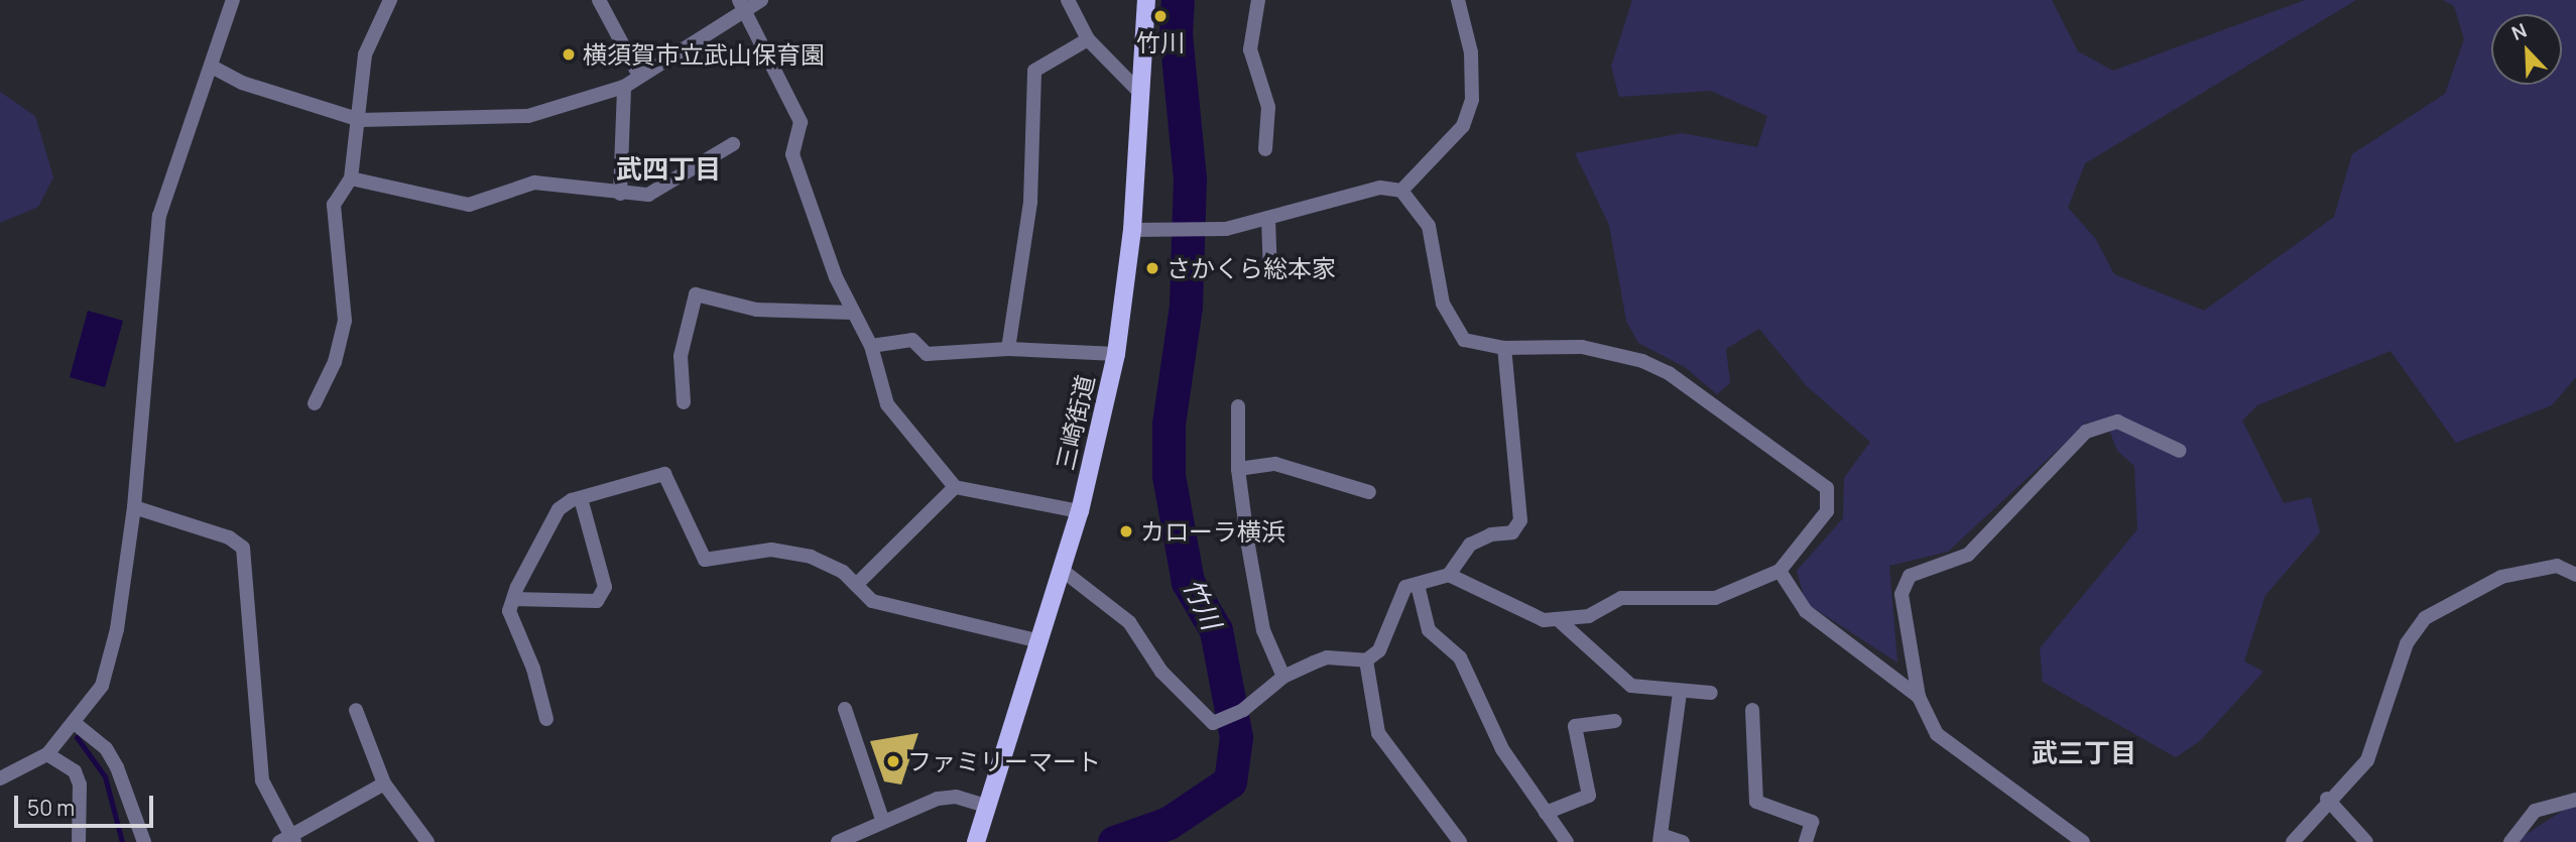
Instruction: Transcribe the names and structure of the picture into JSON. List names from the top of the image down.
{
  "streets": {
    "main road": ["三崎街道"]
  },
  "districts": ["武四丁目", "武三丁目"],
  "water": ["竹川"],
  "places": [
    "竹川",
    "横須賀市立武山保育園",
    "さかくら総本家",
    "カローラ横浜",
    "ファミリーマート"
  ],
  "scale_bar": "50 m",
  "north": "top left"
}
